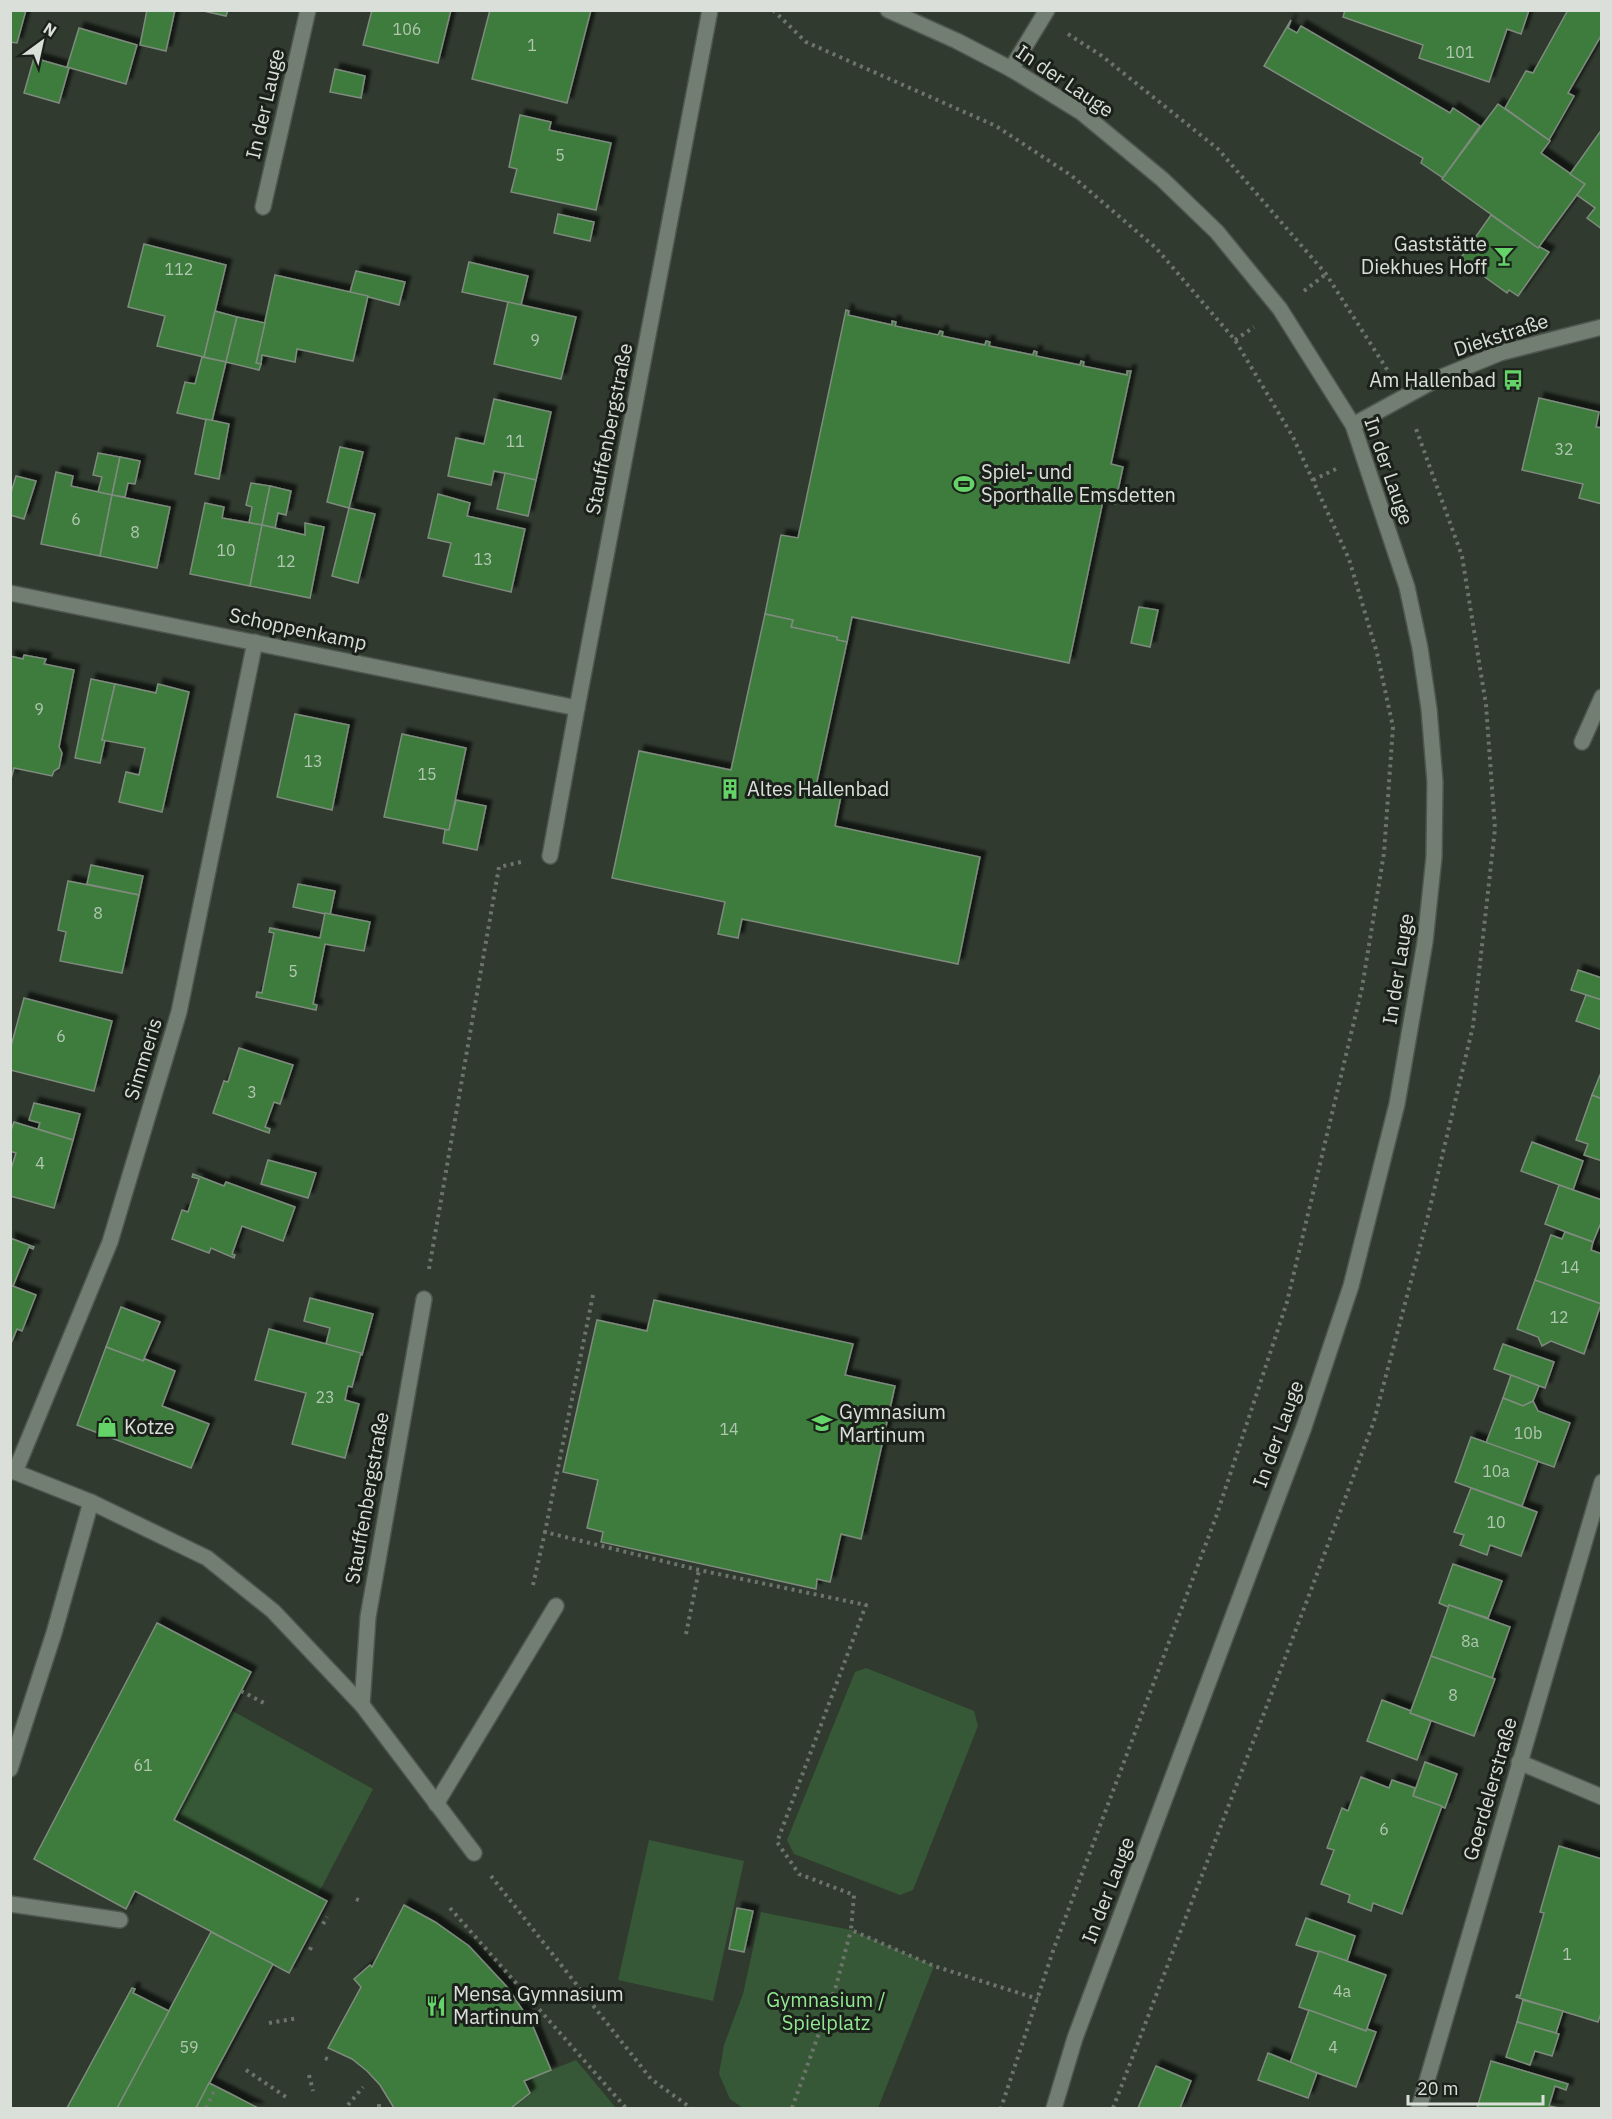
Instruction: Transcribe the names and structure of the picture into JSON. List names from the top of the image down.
{
  "streets": {
    "street": [
      "In der Lauge",
      "Diekstraße",
      "Stauffenbergstraße",
      "Schoppenkamp",
      "Simmeris",
      "Goerdelerstraße"
    ]
  },
  "crossings": [
    ["In der Lauge", "Diekstraße"],
    ["Stauffenbergstraße", "Schoppenkamp"],
    ["Schoppenkamp", "Simmeris"]
  ],
  "parks": ["Gymnasium / Spielplatz"],
  "places": {
    "bar": ["Gaststätte Diekhues Hoff"],
    "bus stop": ["Am Hallenbad"],
    "sports": ["Spiel- und Sporthalle Emsdetten"],
    "building": ["Altes Hallenbad"],
    "school or university": ["Gymnasium Martinum"],
    "shop": ["Kotze"],
    "restaurant": ["Mensa Gymnasium Martinum"]
  },
  "house_numbers": [
    "106",
    "1",
    "101",
    "5",
    "112",
    "9",
    "11",
    "32",
    "6",
    "8",
    "10",
    "13",
    "12",
    "9",
    "13",
    "15",
    "8",
    "5",
    "6",
    "3",
    "4",
    "14",
    "12",
    "23",
    "14",
    "10b",
    "10a",
    "10",
    "8a",
    "8",
    "61",
    "6",
    "1",
    "4a",
    "59",
    "4"
  ],
  "scale_bar": "20 m",
  "north": "top right"
}
